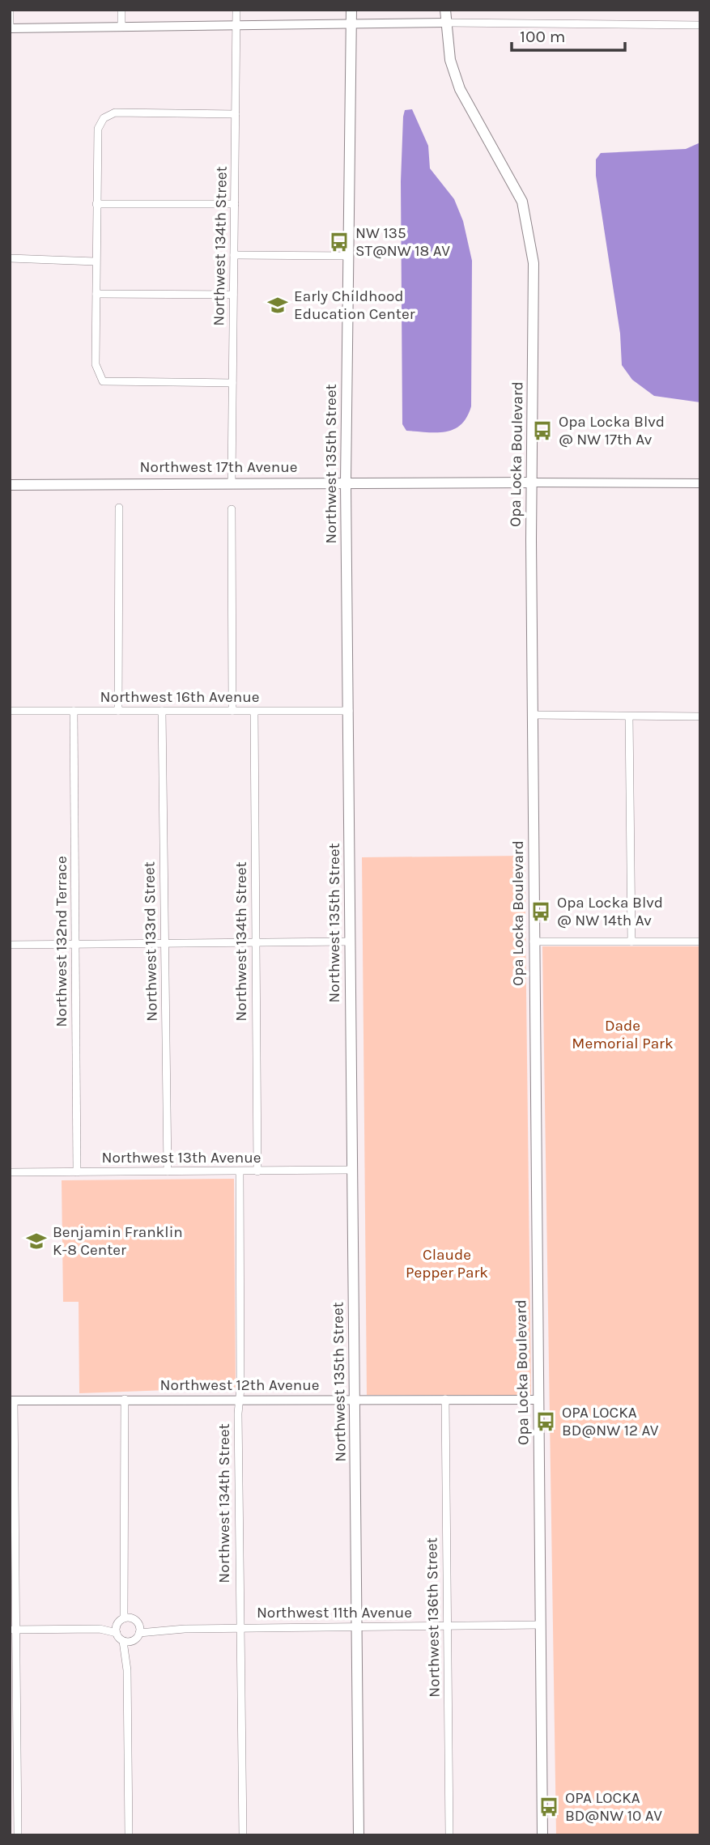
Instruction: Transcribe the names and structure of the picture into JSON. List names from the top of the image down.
{
  "streets": {
    "main road": ["Opa Locka Boulevard", "Northwest 135th Street", "Northwest 17th Avenue"],
    "street": [
      "Northwest 134th Street",
      "Northwest 16th Avenue",
      "Northwest 132nd Terrace",
      "Northwest 133rd Street",
      "Northwest 13th Avenue",
      "Northwest 12th Avenue",
      "Northwest 11th Avenue",
      "Northwest 136th Street"
    ]
  },
  "crossings": [
    ["Northwest 134th Street", "Northwest 17th Avenue"],
    ["Northwest 134th Street", "Northwest 16th Avenue"],
    ["Northwest 134th Street", "Northwest 13th Avenue"],
    ["Northwest 134th Street", "Northwest 12th Avenue"],
    ["Northwest 134th Street", "Northwest 11th Avenue"],
    ["Opa Locka Boulevard", "Northwest 17th Avenue"],
    ["Opa Locka Boulevard", "Northwest 12th Avenue"],
    ["Opa Locka Boulevard", "Northwest 11th Avenue"],
    ["Northwest 135th Street", "Northwest 17th Avenue"],
    ["Northwest 135th Street", "Northwest 16th Avenue"],
    ["Northwest 135th Street", "Northwest 13th Avenue"],
    ["Northwest 135th Street", "Northwest 12th Avenue"],
    ["Northwest 135th Street", "Northwest 11th Avenue"],
    ["Northwest 16th Avenue", "Northwest 132nd Terrace"],
    ["Northwest 16th Avenue", "Northwest 133rd Street"],
    ["Northwest 132nd Terrace", "Northwest 13th Avenue"],
    ["Northwest 133rd Street", "Northwest 13th Avenue"],
    ["Northwest 12th Avenue", "Northwest 136th Street"],
    ["Northwest 11th Avenue", "Northwest 136th Street"]
  ],
  "parks": ["Dade Memorial Park", "Claude Pepper Park"],
  "places": {
    "bus stop": [
      "NW 135 ST@NW 18 AV",
      "Opa Locka Blvd @ NW 17th Av",
      "Opa Locka Blvd @ NW 14th Av",
      "OPA LOCKA BD@NW 12 AV",
      "OPA LOCKA BD@NW 10 AV"
    ],
    "school or university": ["Early Childhood Education Center", "Benjamin Franklin K-8 Center"]
  },
  "scale_bar": "100 m"
}
